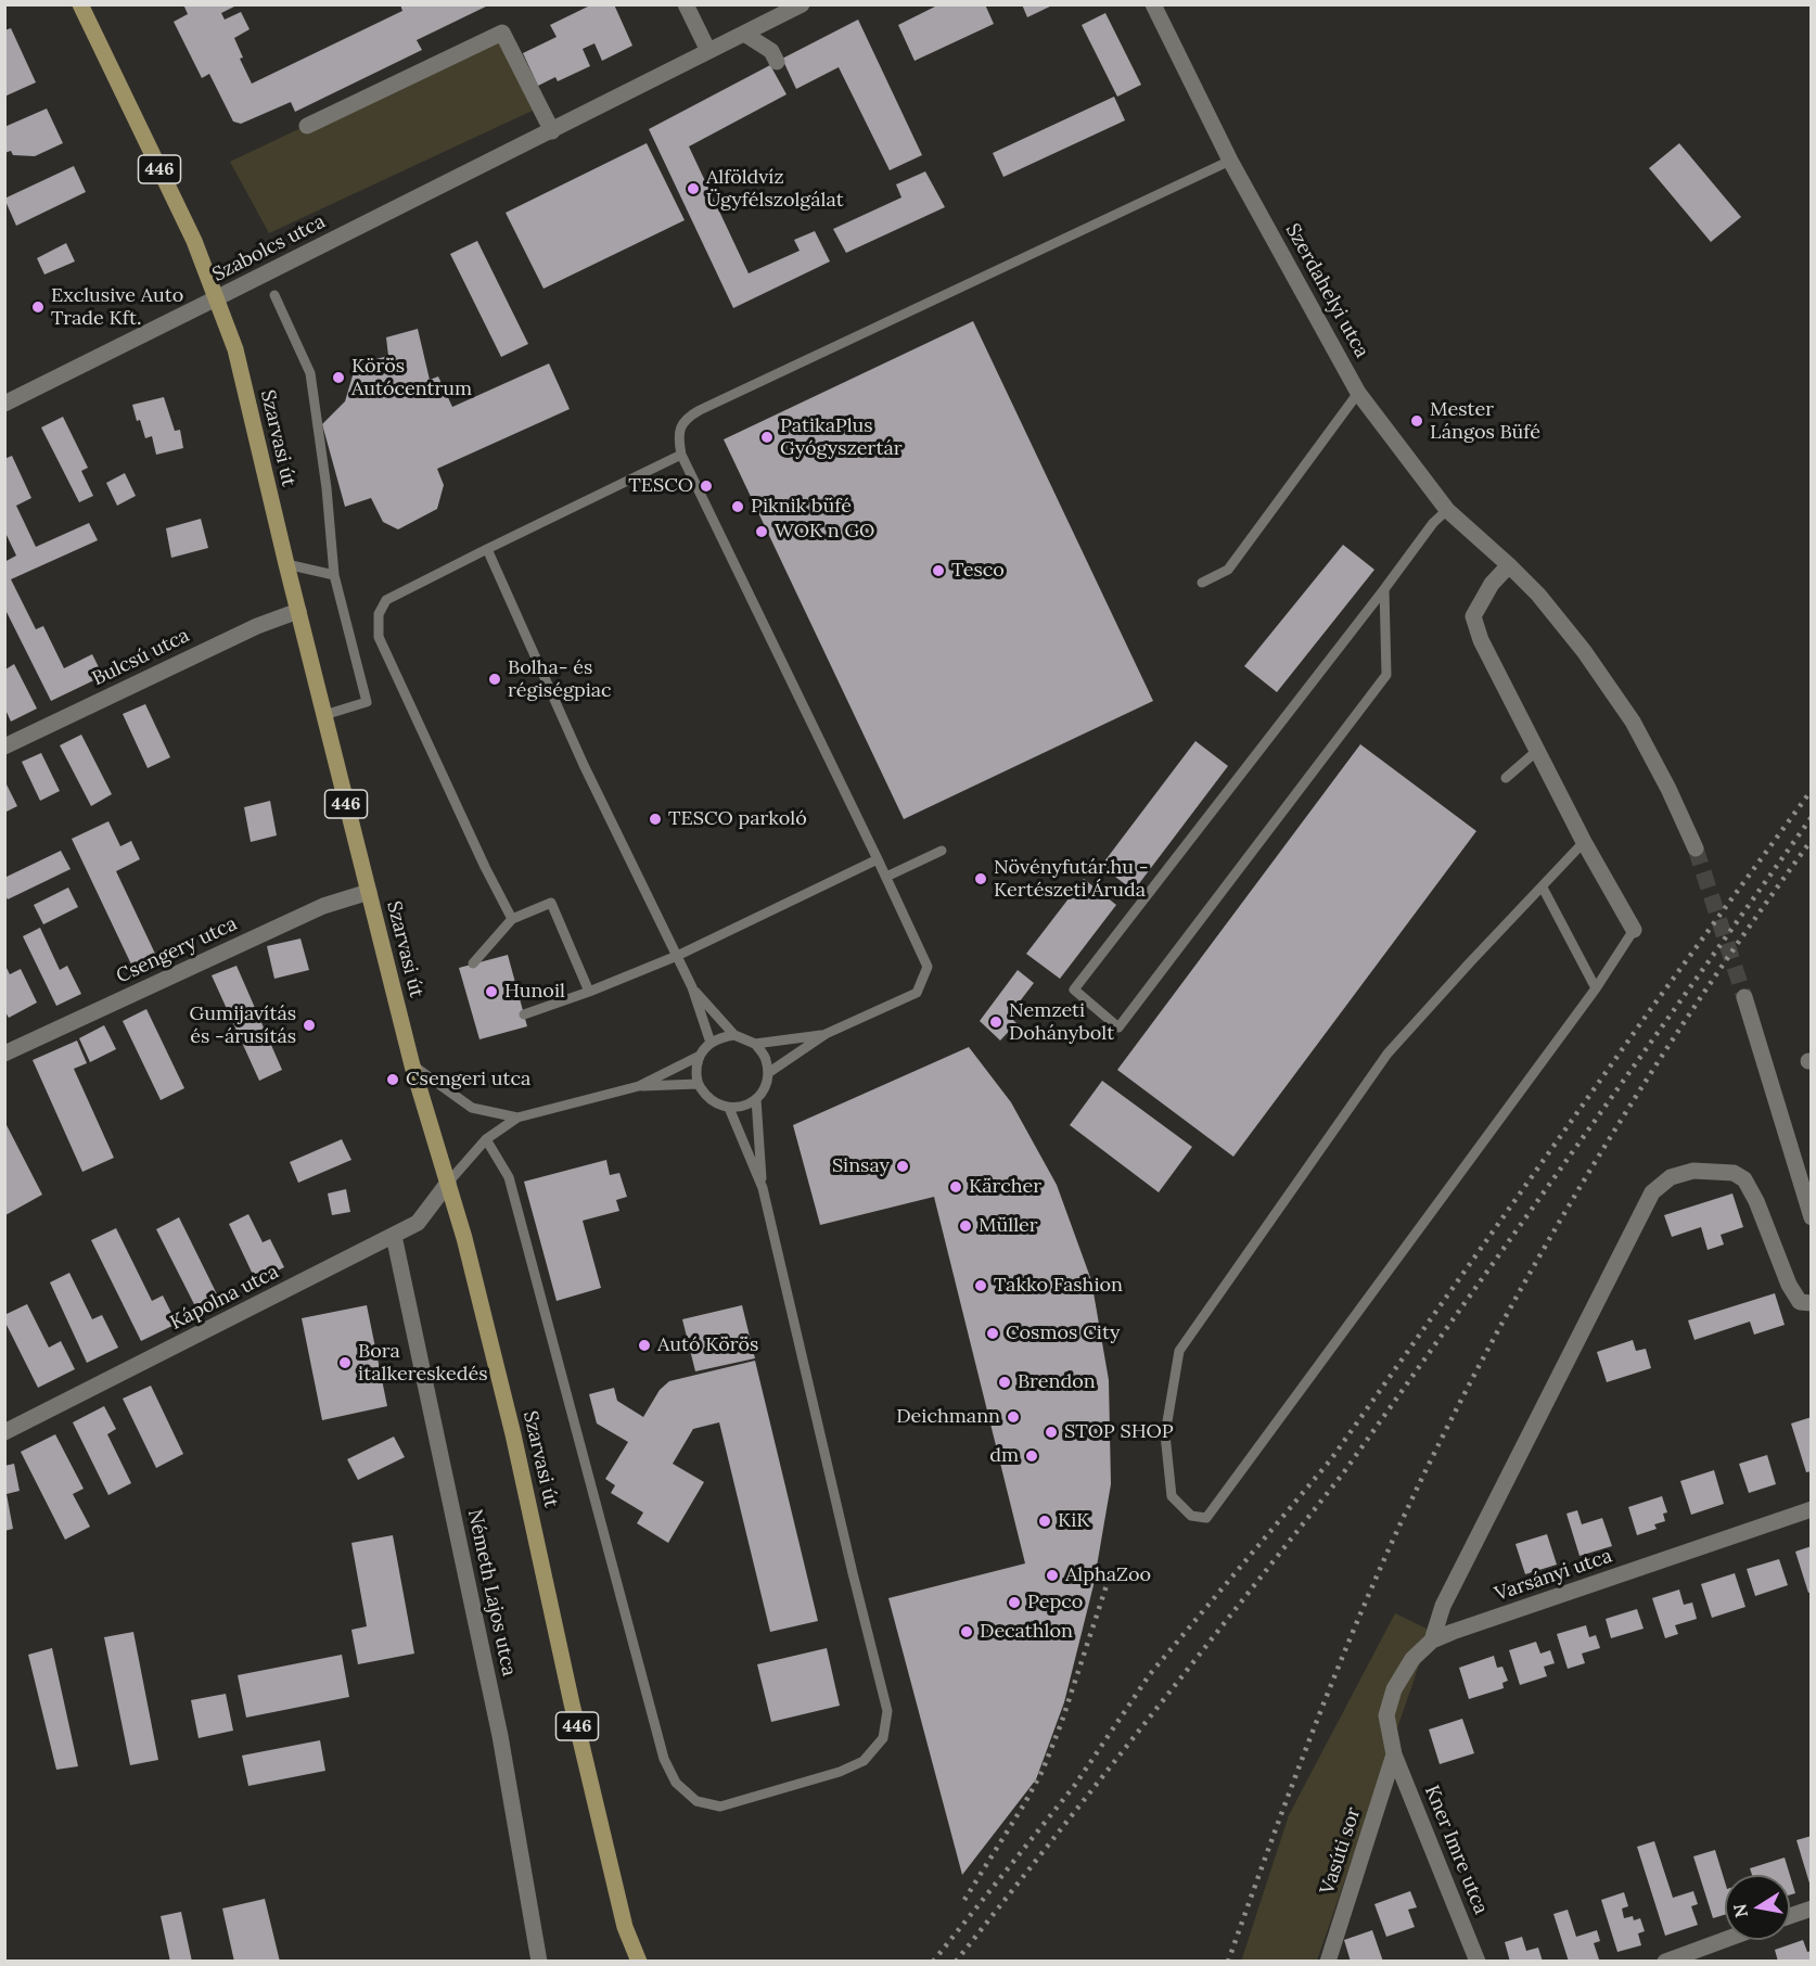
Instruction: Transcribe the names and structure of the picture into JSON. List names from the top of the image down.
{
  "streets": {
    "main road": ["446", "Szarvasi út"],
    "street": [
      "Szabolcs utca",
      "Szerdahelyi utca",
      "Bulcsú utca",
      "Csengery utca",
      "Kápolna utca",
      "Varsányi utca",
      "Németh Lajos utca",
      "Kner Imre utca",
      "Vasúti sor"
    ]
  },
  "crossings": [
    ["Szabolcs utca", "Szarvasi út"],
    ["Szarvasi út", "Bulcsú utca"],
    ["Szarvasi út", "Csengery utca"],
    ["Szarvasi út", "Kápolna utca"],
    ["Kápolna utca", "Németh Lajos utca"],
    ["Varsányi utca", "Kner Imre utca"],
    ["Varsányi utca", "Vasúti sor"],
    ["Kner Imre utca", "Vasúti sor"]
  ],
  "places": [
    "Alföldvíz Ügyfélszolgálat",
    "Exclusive Auto Trade Kft.",
    "Körös Autócentrum",
    "Mester Lángos Büfé",
    "PatikaPlus Gyógyszertár",
    "TESCO",
    "Piknik büfé",
    "WOK n GO",
    "Tesco",
    "Bolha- és régiségpiac",
    "TESCO parkoló",
    "Növényfutár.hu - Kertészeti Áruda",
    "Hunoil",
    "Nemzeti Dohánybolt",
    "Gumijavítás és -árusítás",
    "Csengeri utca",
    "Sinsay",
    "Kärcher",
    "Müller",
    "Takko Fashion",
    "Cosmos City",
    "Autó Körös",
    "Bora italkereskedés",
    "Brendon",
    "Deichmann",
    "STOP SHOP",
    "dm",
    "KiK",
    "AlphaZoo",
    "Pepco",
    "Decathlon"
  ],
  "north": "left"
}
